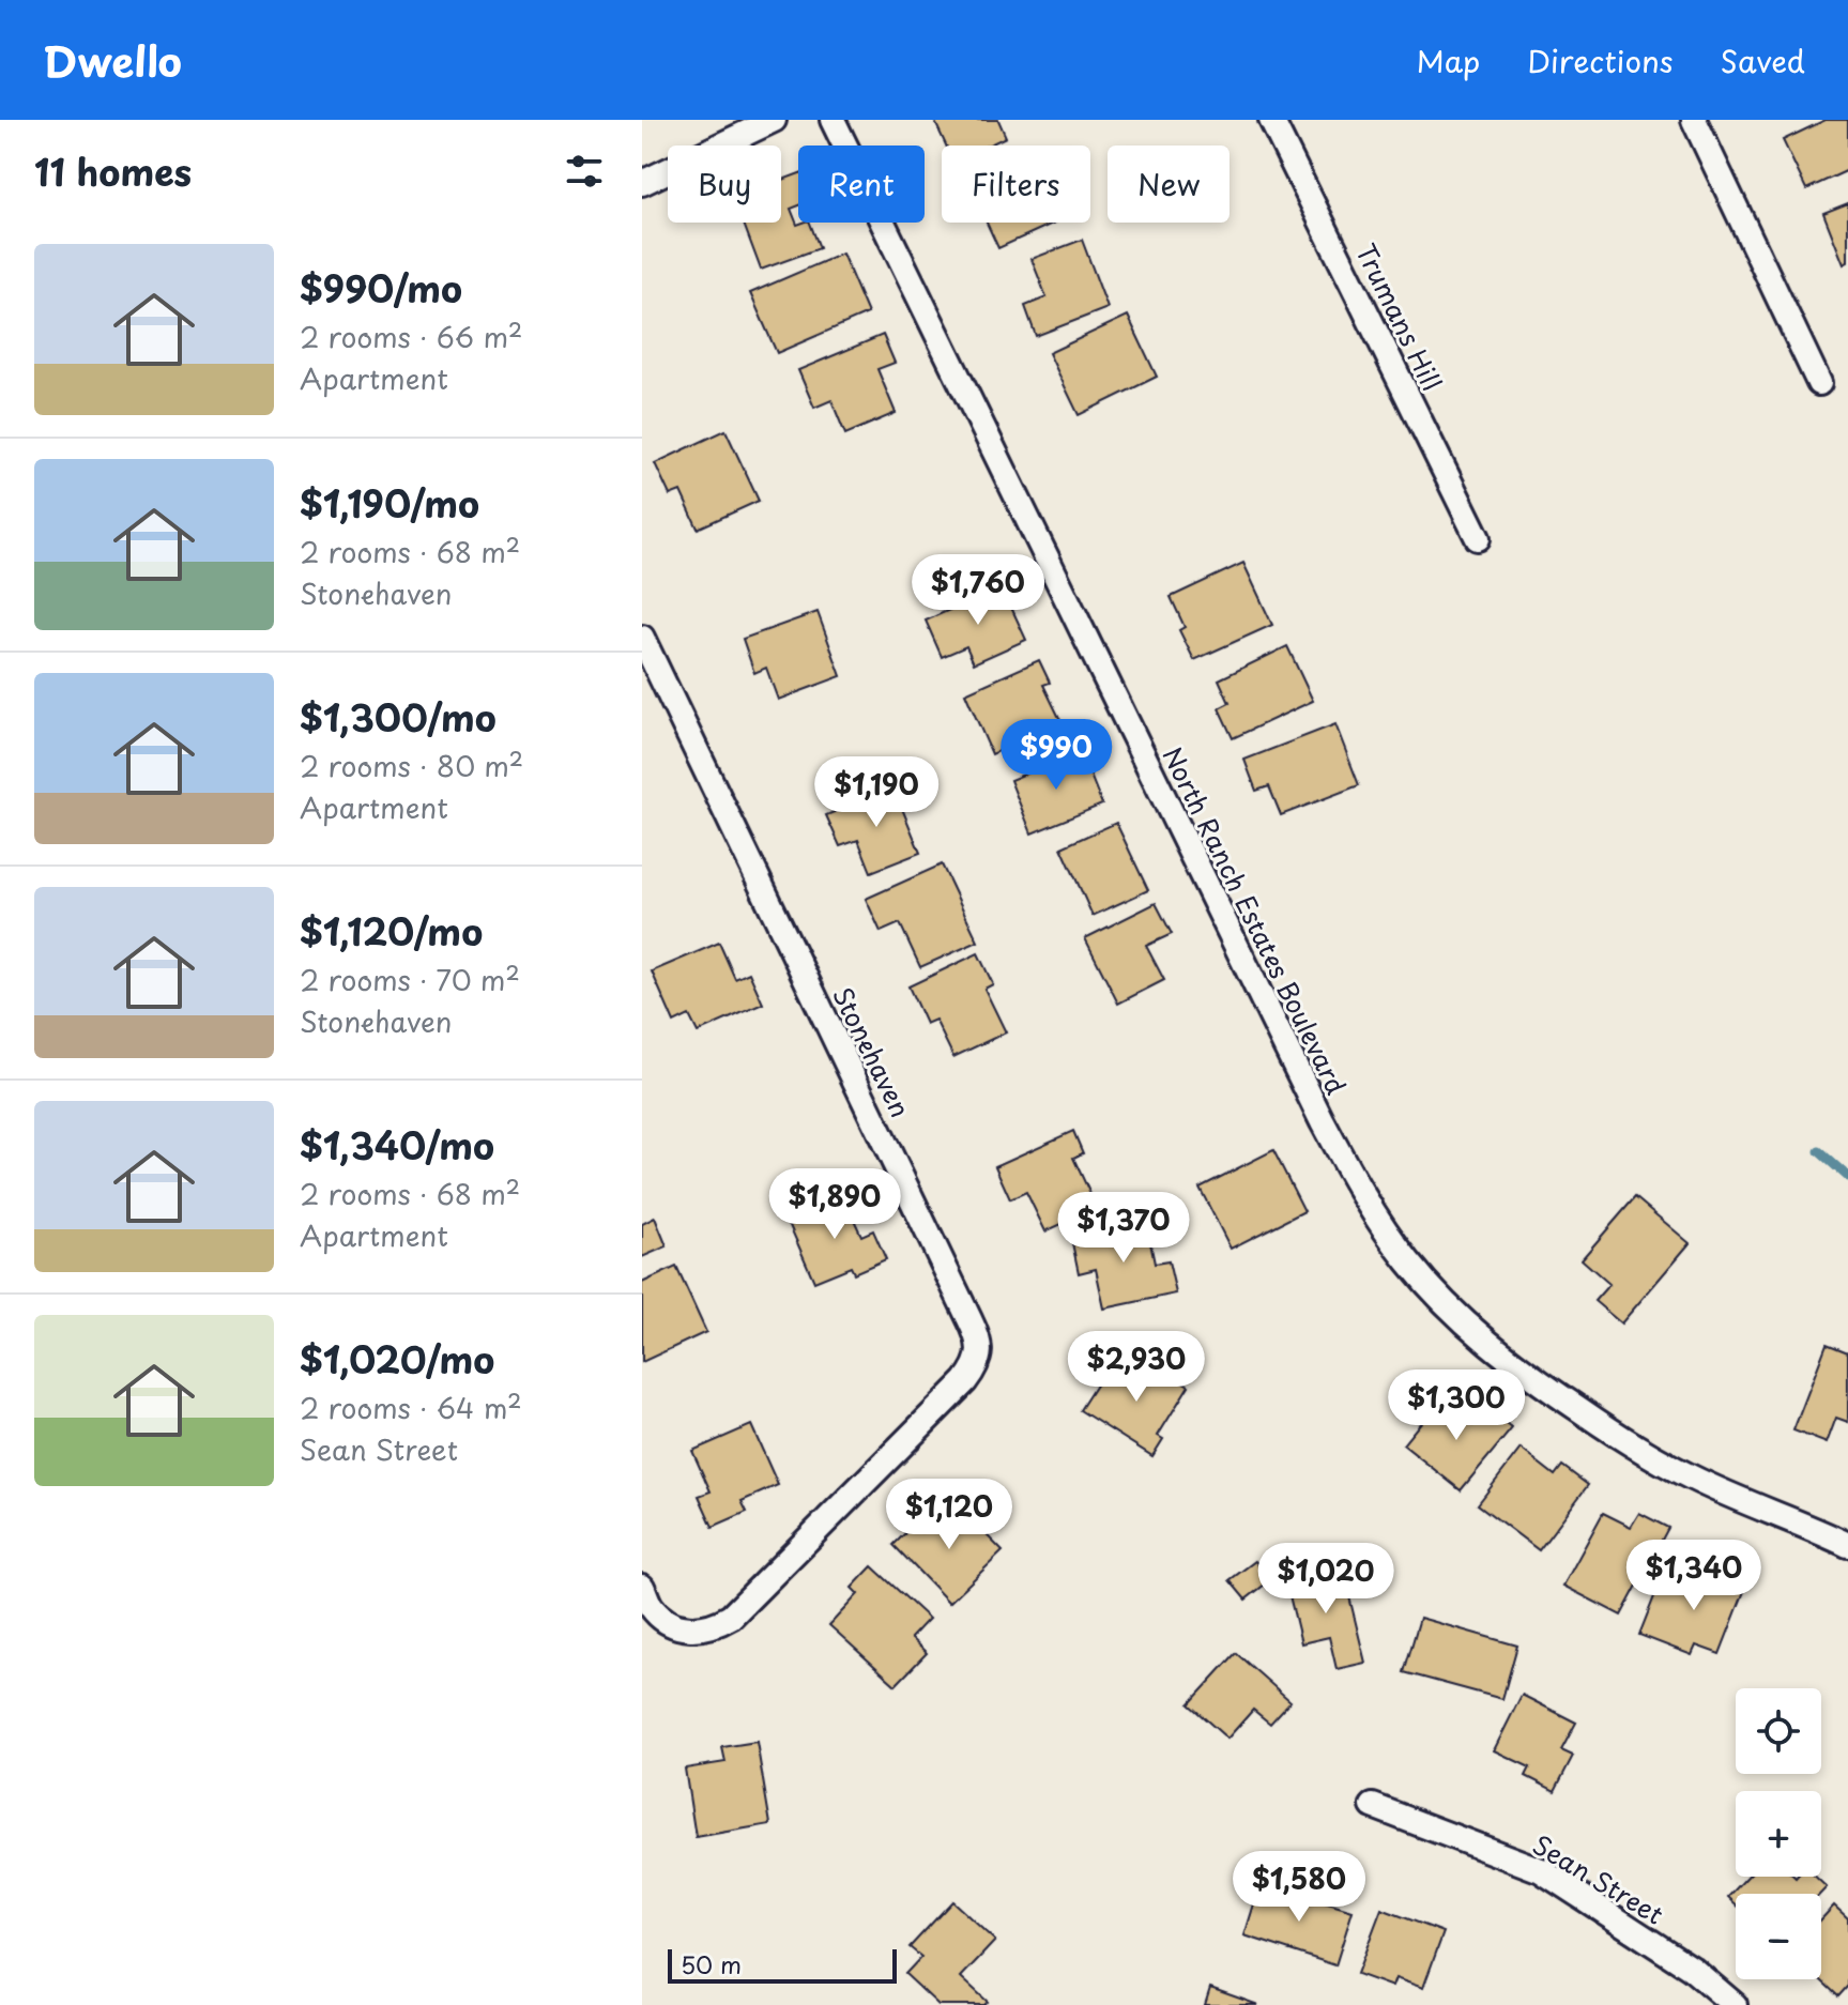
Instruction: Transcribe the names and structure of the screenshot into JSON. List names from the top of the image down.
{
  "streets": {
    "street": [
      "Trumans Hill",
      "North Ranch Estates Boulevard",
      "Stonehaven",
      "Sean Street"
    ]
  },
  "scale_bar": "50 m",
  "page": {
    "header": "Dwello",
    "nav": ["Map", "Directions", "Saved"],
    "heading": "11 homes",
    "chip": [
      "Buy",
      "Rent",
      "Filters",
      "New"
    ],
    "list": [
      {
        "name": "$990/mo",
        "note": "2 rooms · 66 m² · Apartment"
      },
      {
        "name": "$1,190/mo",
        "note": "2 rooms · 68 m² · Stonehaven"
      },
      {
        "name": "$1,300/mo",
        "note": "2 rooms · 80 m² · Apartment"
      },
      {
        "name": "$1,120/mo",
        "note": "2 rooms · 70 m² · Stonehaven"
      },
      {
        "name": "$1,340/mo",
        "note": "2 rooms · 68 m² · Apartment"
      },
      {
        "name": "$1,020/mo",
        "note": "2 rooms · 64 m² · Sean Street"
      }
    ],
    "price": [
      "$1,760",
      "$990",
      "$1,190",
      "$1,890",
      "$1,370",
      "$2,930",
      "$1,300",
      "$1,120",
      "$1,340",
      "$1,020",
      "$1,580"
    ],
    "map_buttons": ["+", "−"],
    "scale": "50 m"
  }
}
